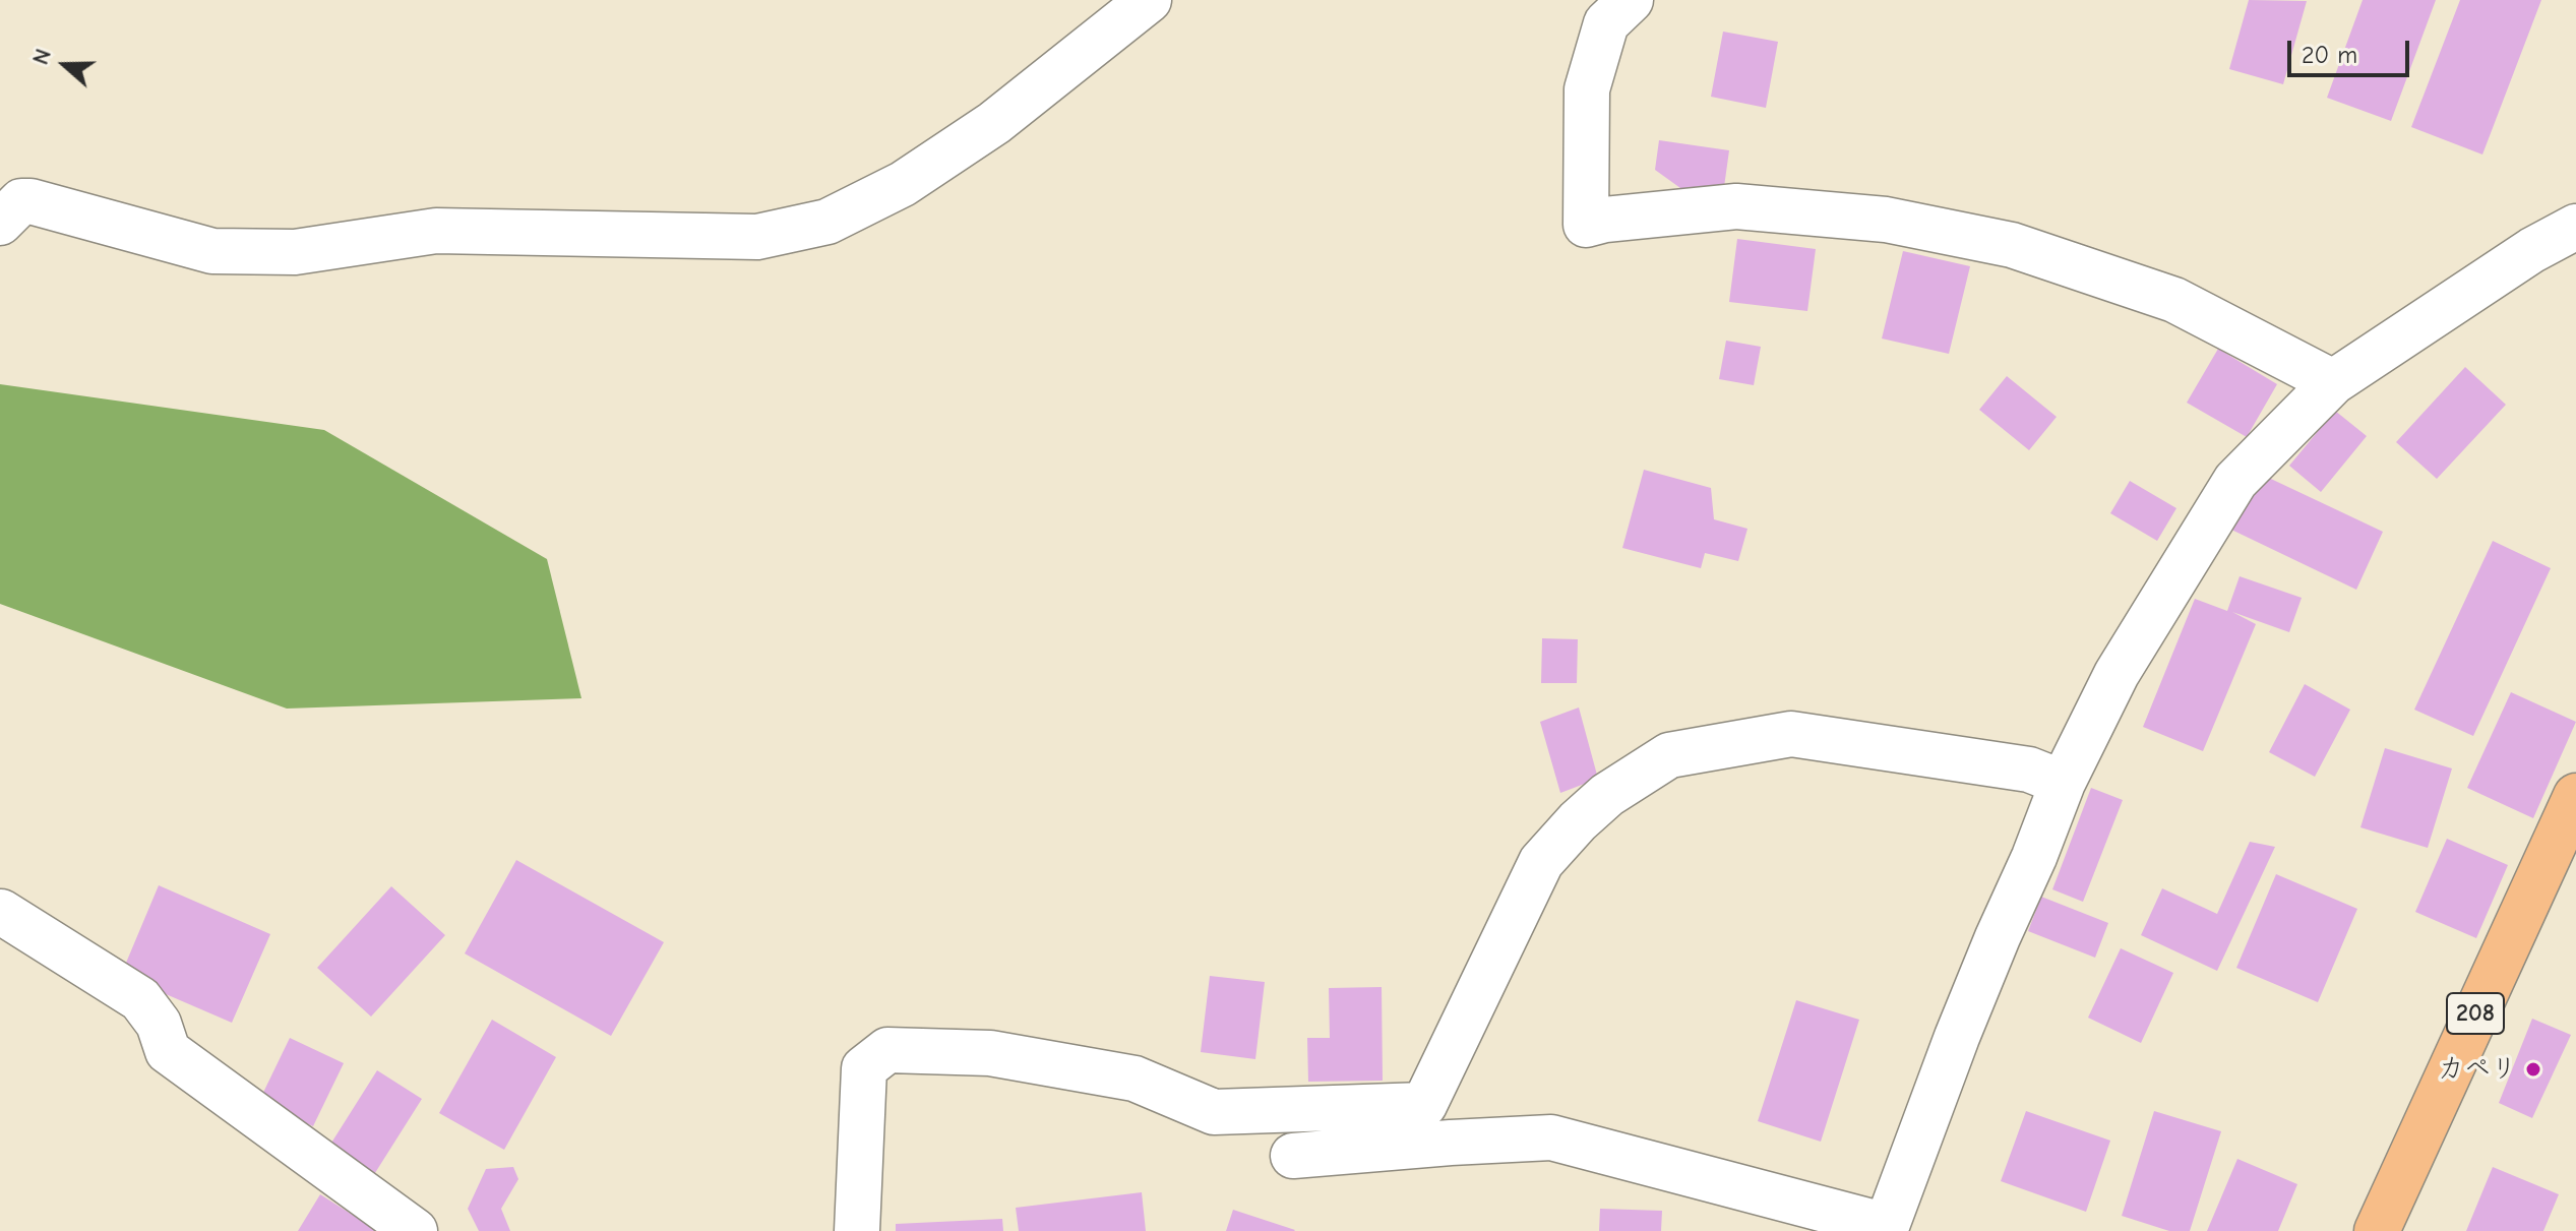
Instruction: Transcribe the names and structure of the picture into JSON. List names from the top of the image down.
{
  "streets": {
    "highway": ["208"]
  },
  "places": ["カペリ"],
  "scale_bar": "20 m",
  "north": "left"
}
